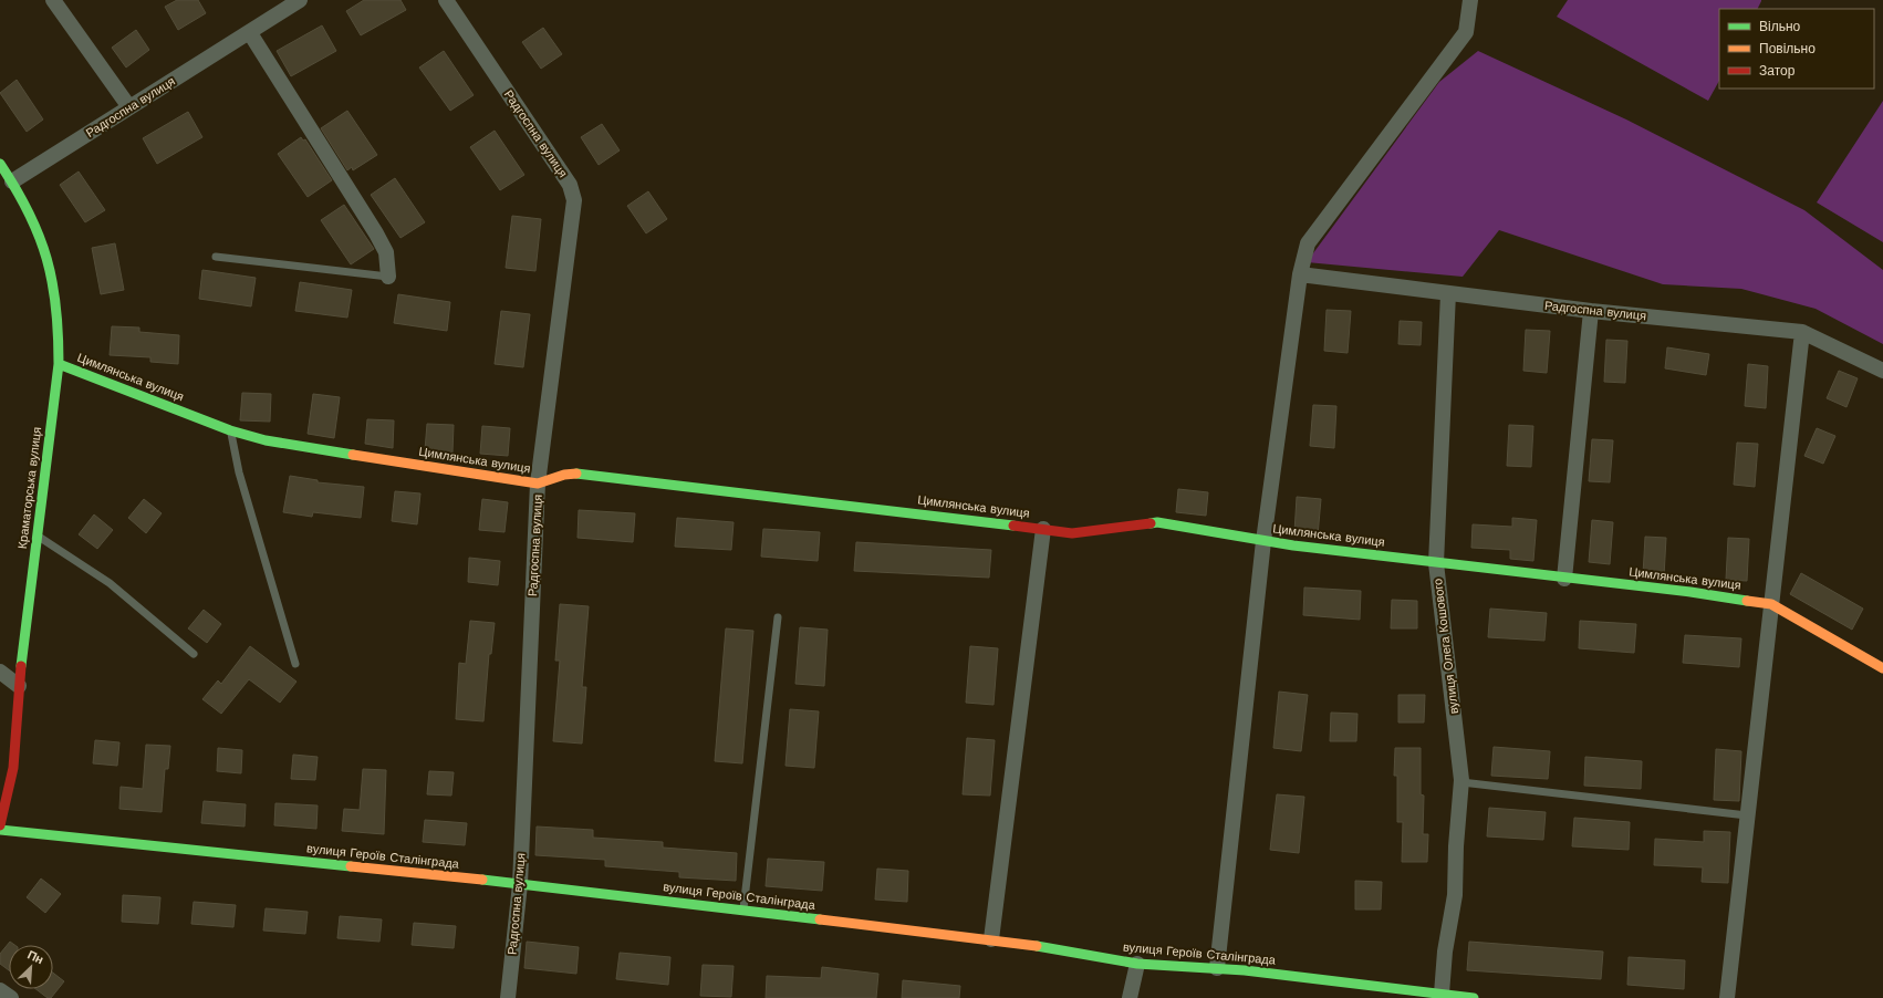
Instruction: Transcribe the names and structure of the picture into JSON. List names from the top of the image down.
{
  "streets": {
    "street": [
      "Радгоспна вулиця",
      "Цимлянська вулиця",
      "Краматорська вулиця",
      "вулиця Олега Кошового",
      "вулиця Героїв Сталінграда"
    ]
  },
  "crossings": [
    ["Радгоспна вулиця", "Цимлянська вулиця"],
    ["Радгоспна вулиця", "Краматорська вулиця"],
    ["Радгоспна вулиця", "вулиця Олега Кошового"],
    ["Радгоспна вулиця", "вулиця Героїв Сталінграда"],
    ["Цимлянська вулиця", "Краматорська вулиця"],
    ["Цимлянська вулиця", "вулиця Олега Кошового"],
    ["вулиця Олега Кошового", "вулиця Героїв Сталінграда"]
  ],
  "legend": ["Вільно", "Повільно", "Затор"],
  "north": "top right"
}
